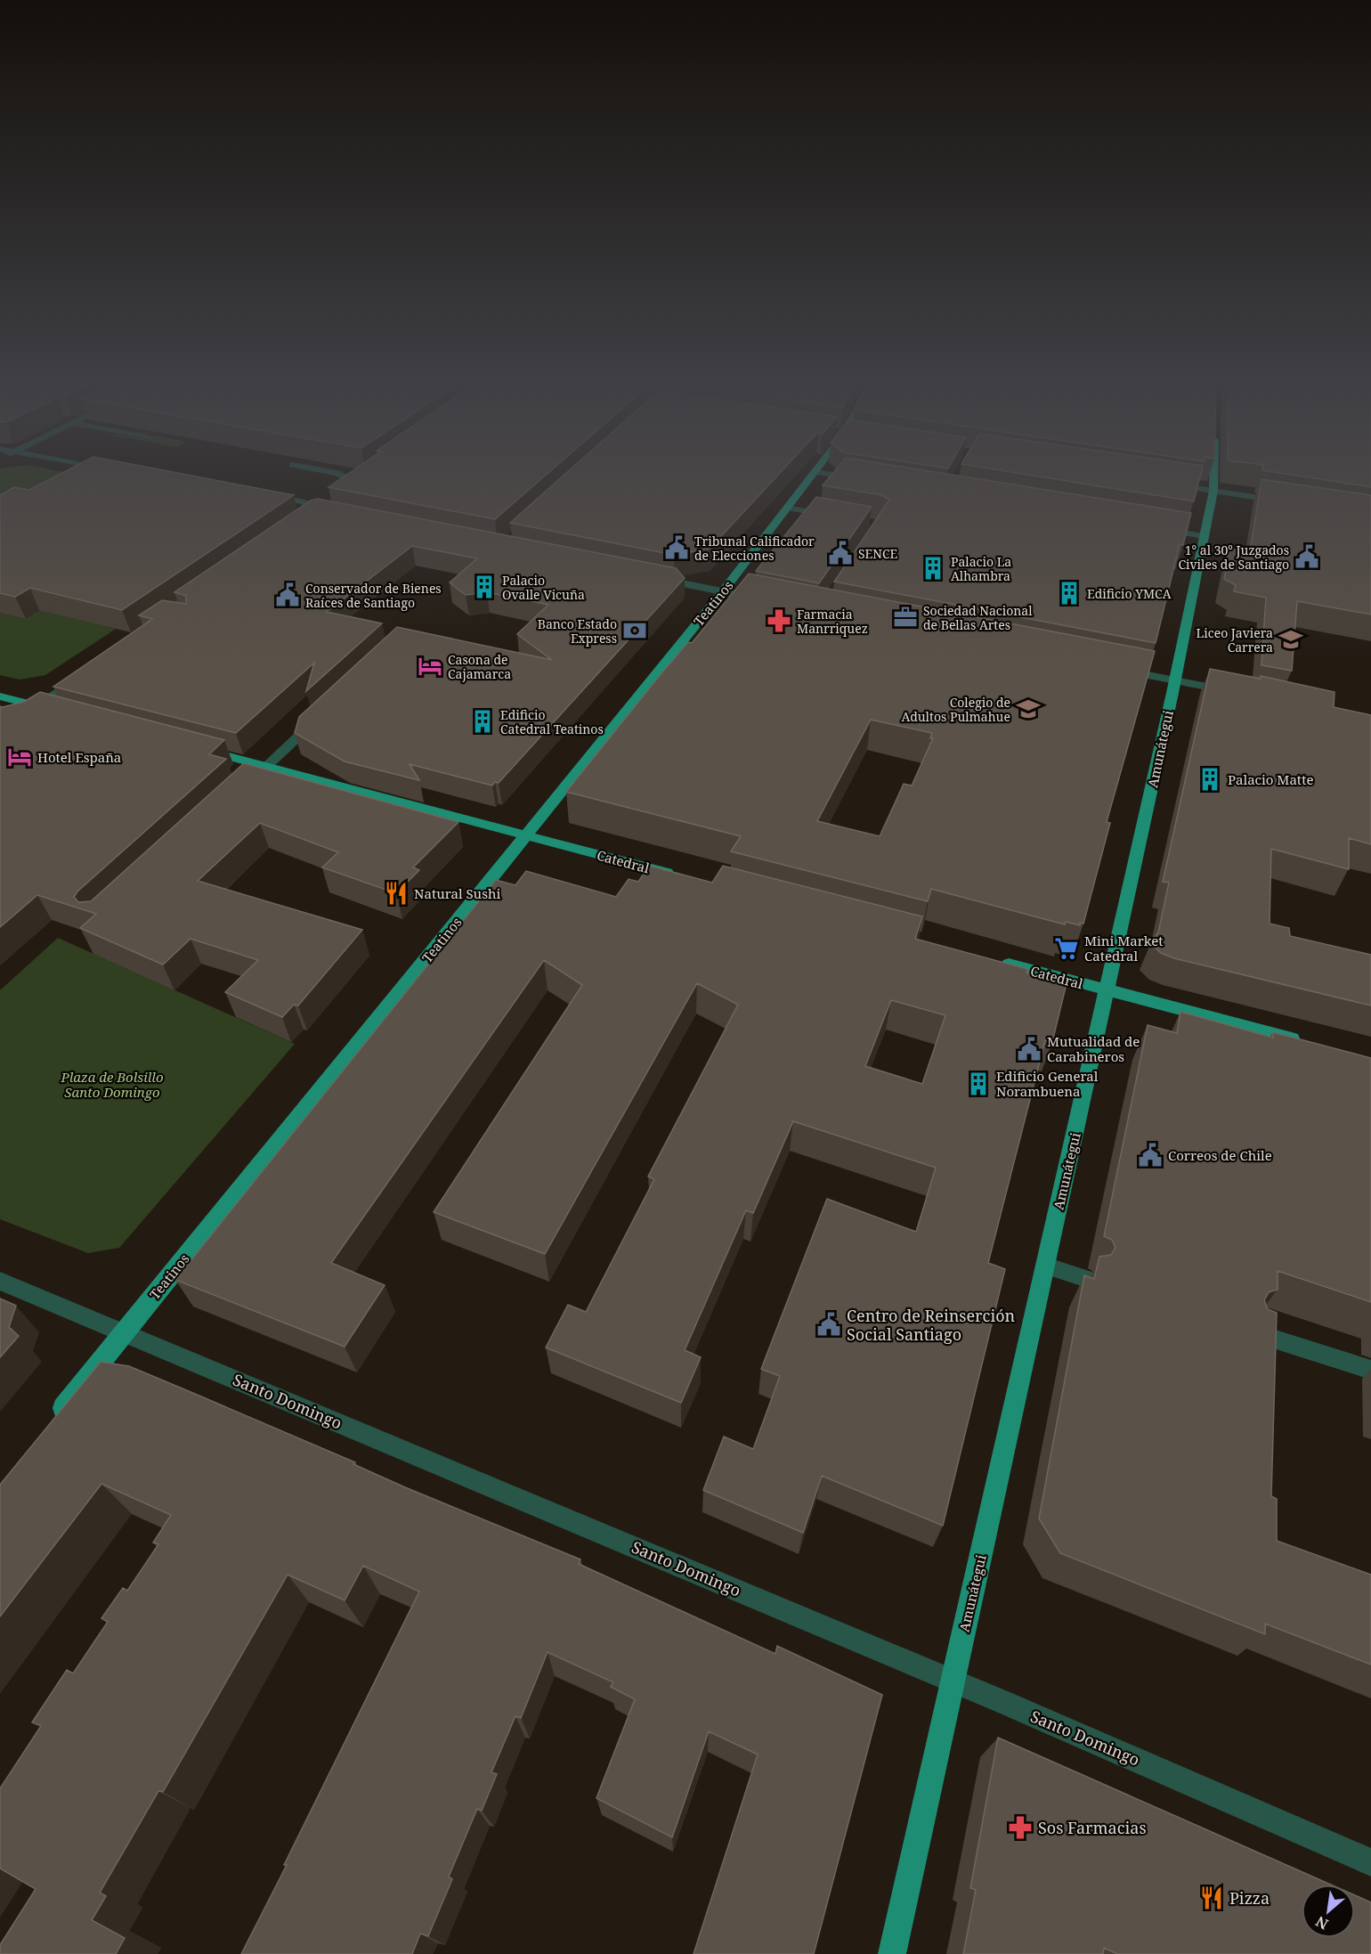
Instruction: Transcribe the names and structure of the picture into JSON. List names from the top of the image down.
{
  "streets": {
    "main road": ["Teatinos", "Amunátegui", "Catedral"],
    "street": ["Santo Domingo"]
  },
  "crossings": [
    ["Teatinos", "Catedral"],
    ["Teatinos", "Santo Domingo"],
    ["Amunátegui", "Catedral"],
    ["Amunátegui", "Santo Domingo"]
  ],
  "parks": ["Plaza de Bolsillo Santo Domingo"],
  "places": {
    "public building": [
      "Tribunal Calificador de Elecciones",
      "SENCE",
      "1° al 30° Juzgados Civiles de Santiago",
      "Conservador de Bienes Raíces de Santiago",
      "Mutualidad de Carabineros",
      "Correos de Chile",
      "Centro de Reinserción Social Santiago"
    ],
    "building": [
      "Palacio La Alhambra",
      "Palacio Ovalle Vicuña",
      "Edificio YMCA",
      "Edificio Catedral Teatinos",
      "Palacio Matte",
      "Edificio General Norambuena"
    ],
    "office": ["Sociedad Nacional de Bellas Artes"],
    "pharmacy": ["Farmacia Manrriquez", "Sos Farmacias"],
    "bank": ["Banco Estado Express"],
    "school or university": ["Liceo Javiera Carrera", "Colegio de Adultos Pulmahue"],
    "hotel": ["Casona de Cajamarca", "Hotel España"],
    "restaurant": ["Natural Sushi", "Pizza"],
    "supermarket": ["Mini Market Catedral"]
  },
  "north": "bottom left"
}
